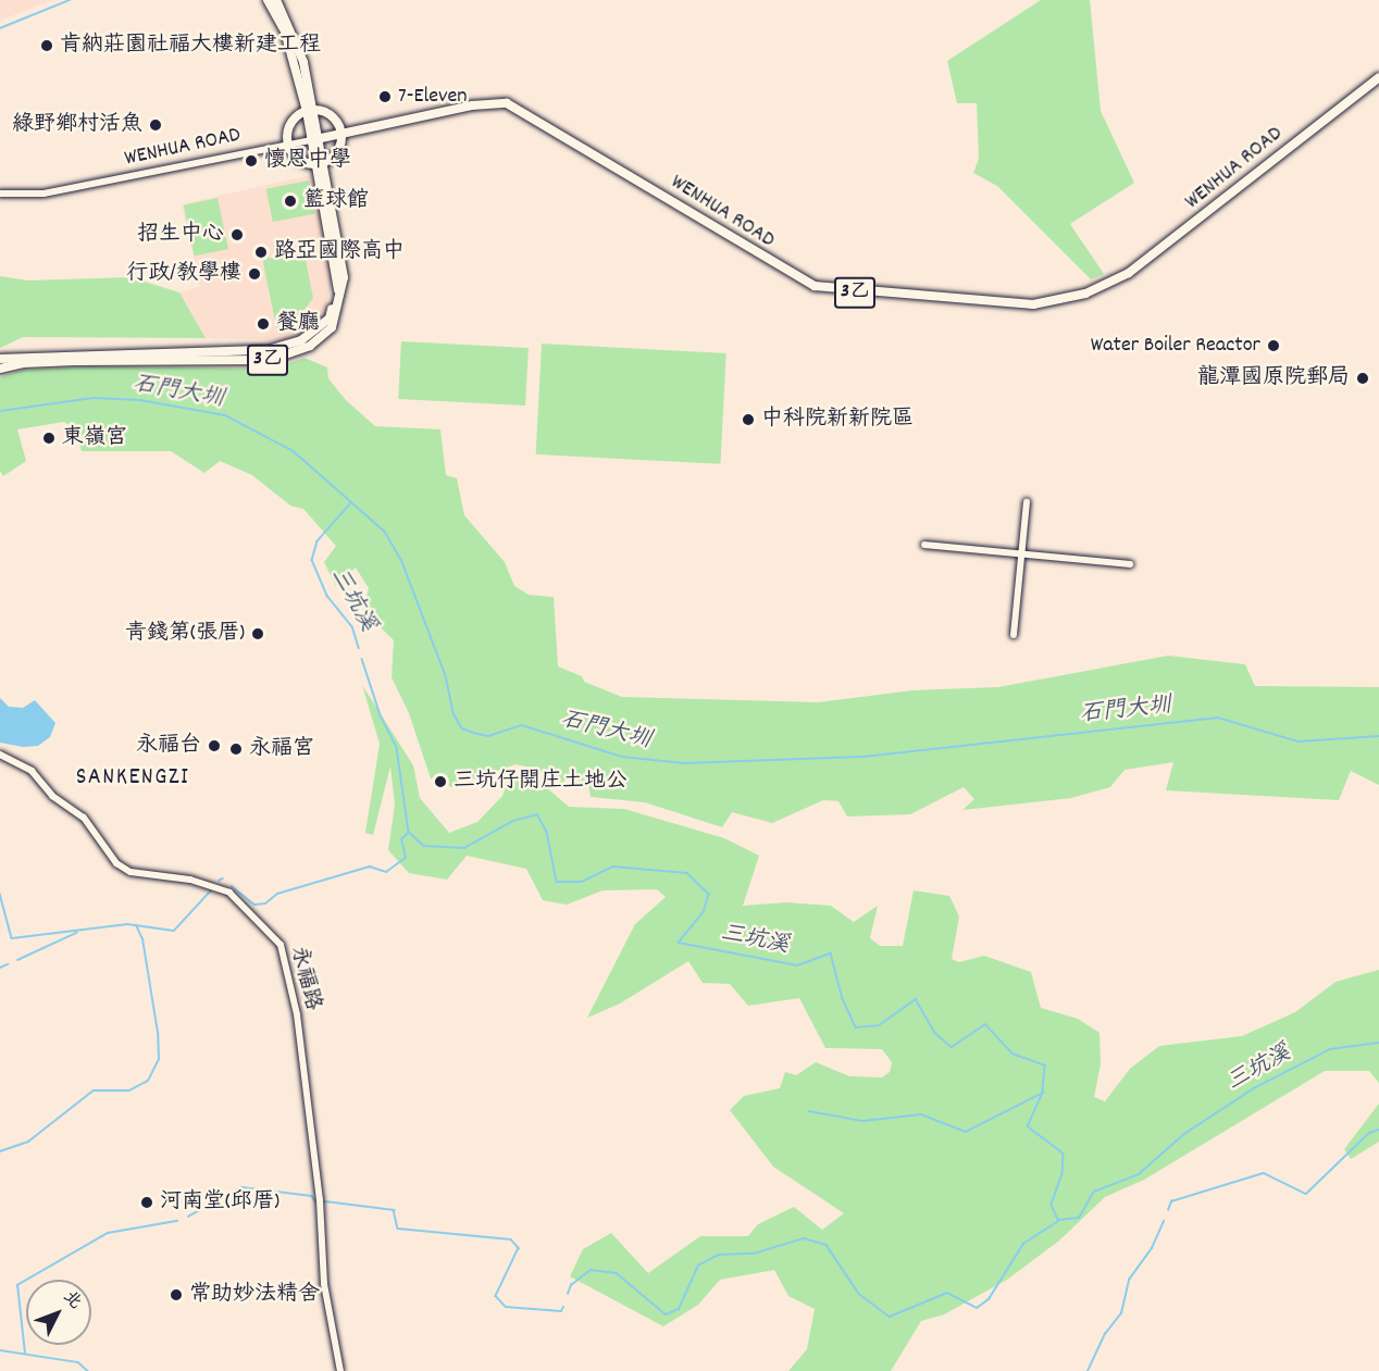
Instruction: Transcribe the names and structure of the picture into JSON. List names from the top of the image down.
{
  "streets": {
    "main road": ["WENHUA ROAD", "3乙"],
    "street": ["永福路"]
  },
  "crossings": [
    ["WENHUA ROAD", "3乙"]
  ],
  "districts": ["SANKENGZI"],
  "water": ["石門大圳", "三坑溪"],
  "places": [
    "肯納莊園社福大樓新建工程",
    "7-Eleven",
    "綠野鄉村活魚",
    "懷恩中學",
    "籃球館",
    "招生中心",
    "路亞國際高中",
    "行政/教學樓",
    "餐廳",
    "Water Boiler Reactor",
    "龍潭國原院郵局",
    "中科院新新院區",
    "東嶺宮",
    "青錢第(張厝)",
    "永福台",
    "永福宮",
    "三坑仔開庄土地公",
    "河南堂(邱厝)",
    "常助妙法精舍"
  ],
  "north": "top right"
}
